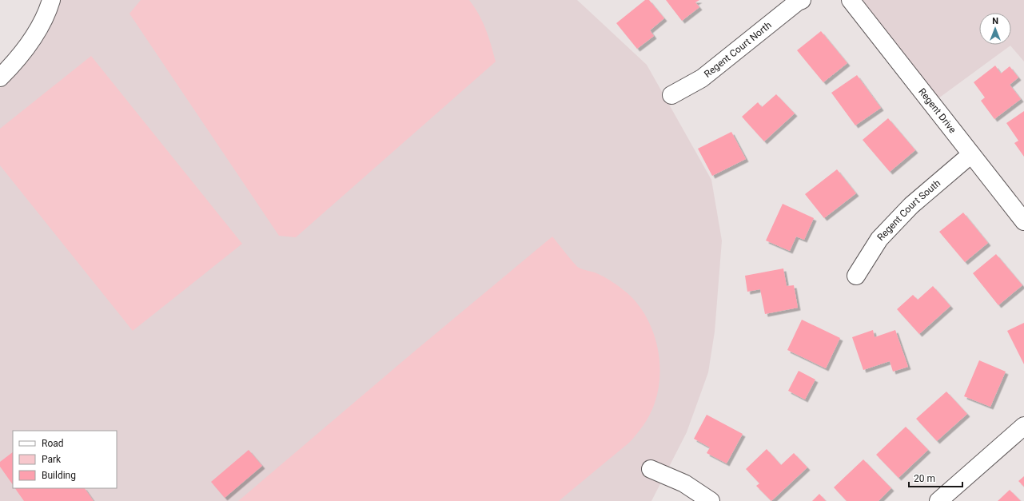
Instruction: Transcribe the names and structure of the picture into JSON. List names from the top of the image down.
{
  "streets": {
    "street": ["Regent Court North", "Regent Drive", "Regent Court South"]
  },
  "crossings": [
    ["Regent Drive", "Regent Court South"]
  ],
  "legend": ["Road", "Park", "Building"],
  "scale_bar": "20 m",
  "north": "top"
}
